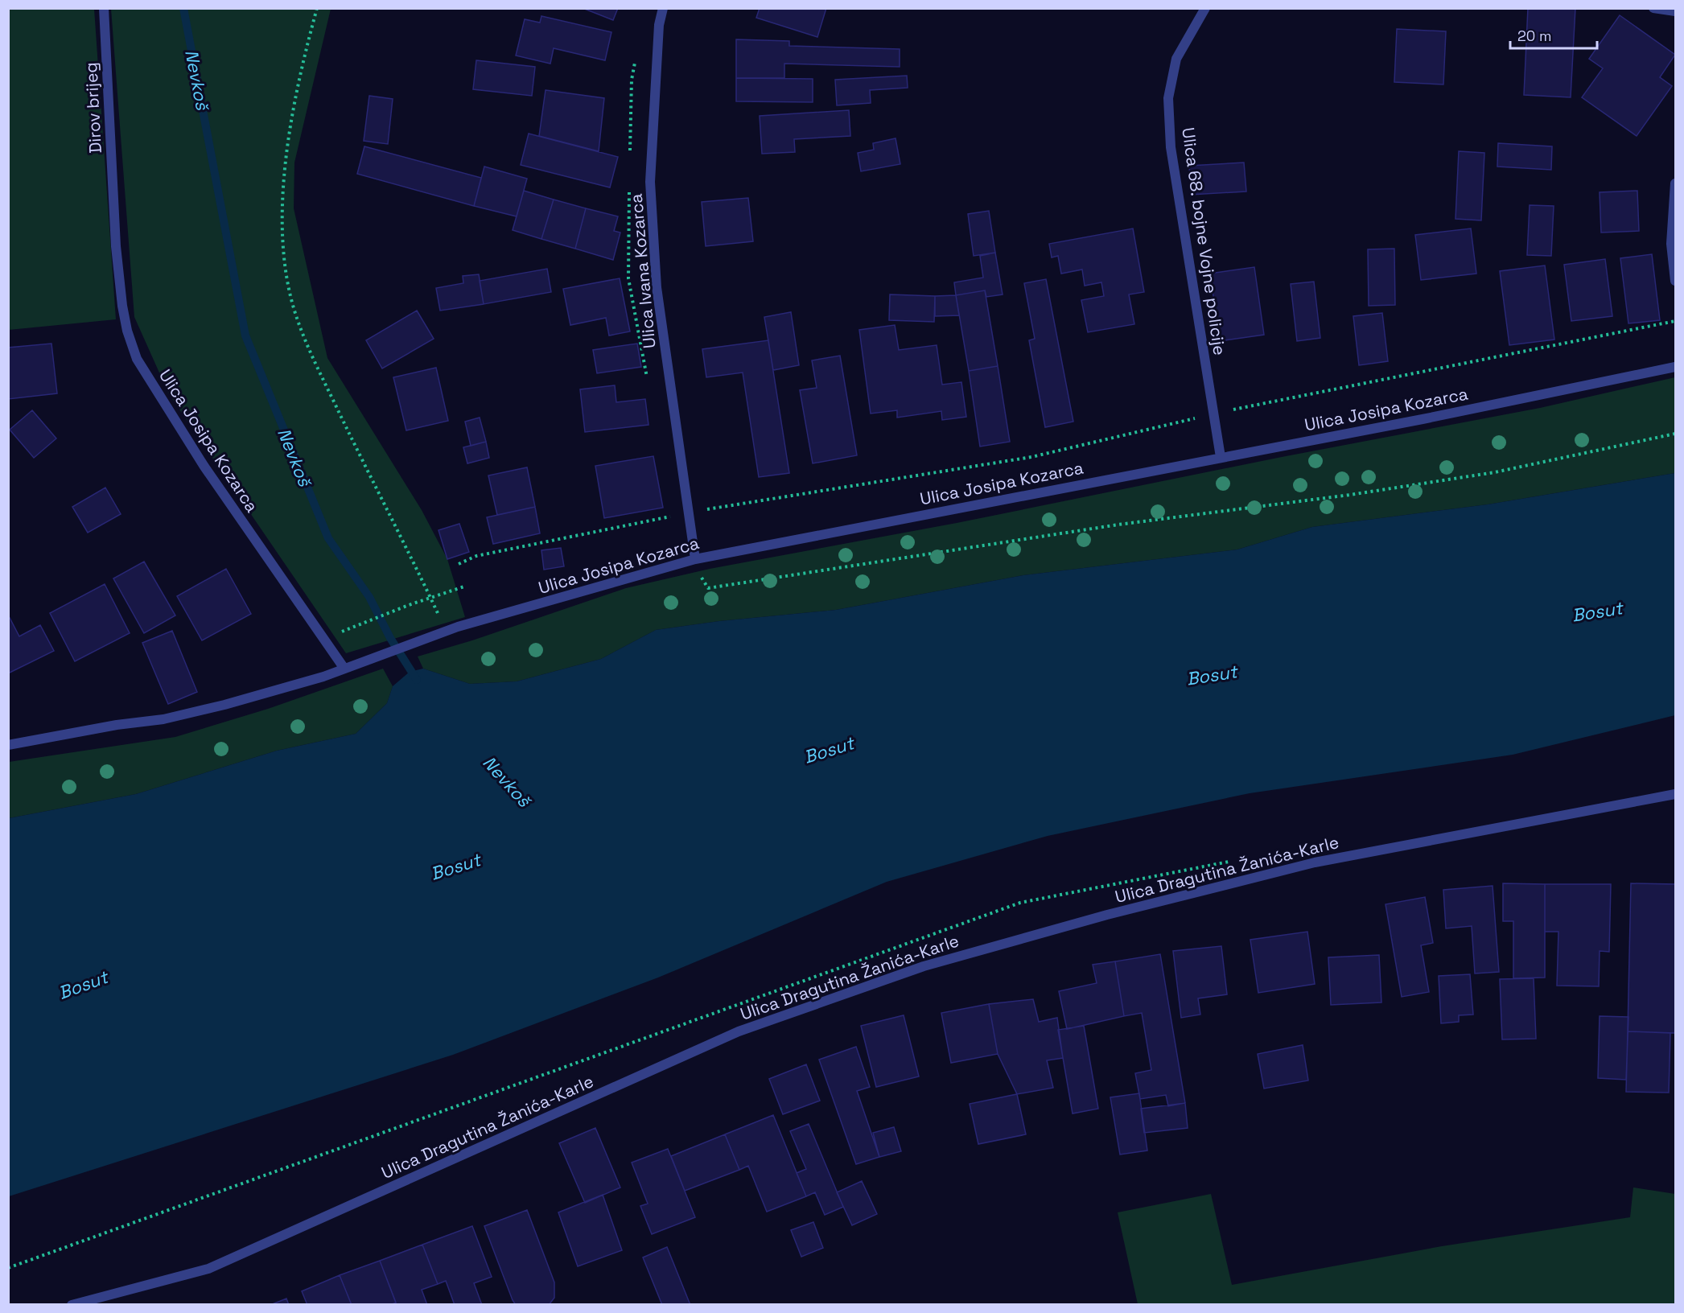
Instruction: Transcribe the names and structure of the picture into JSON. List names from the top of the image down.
{
  "streets": {
    "street": [
      "Dirov brijeg",
      "Ulica 68. bojne Vojne policije",
      "Ulica Ivana Kozarca",
      "Ulica Josipa Kozarca",
      "Ulica Dragutina Žanića-Karle"
    ]
  },
  "crossings": [
    ["Dirov brijeg", "Ulica Josipa Kozarca"],
    ["Ulica 68. bojne Vojne policije", "Ulica Josipa Kozarca"],
    ["Ulica Ivana Kozarca", "Ulica Josipa Kozarca"]
  ],
  "water": ["Nevkoš", "Bosut"],
  "scale_bar": "20 m"
}
